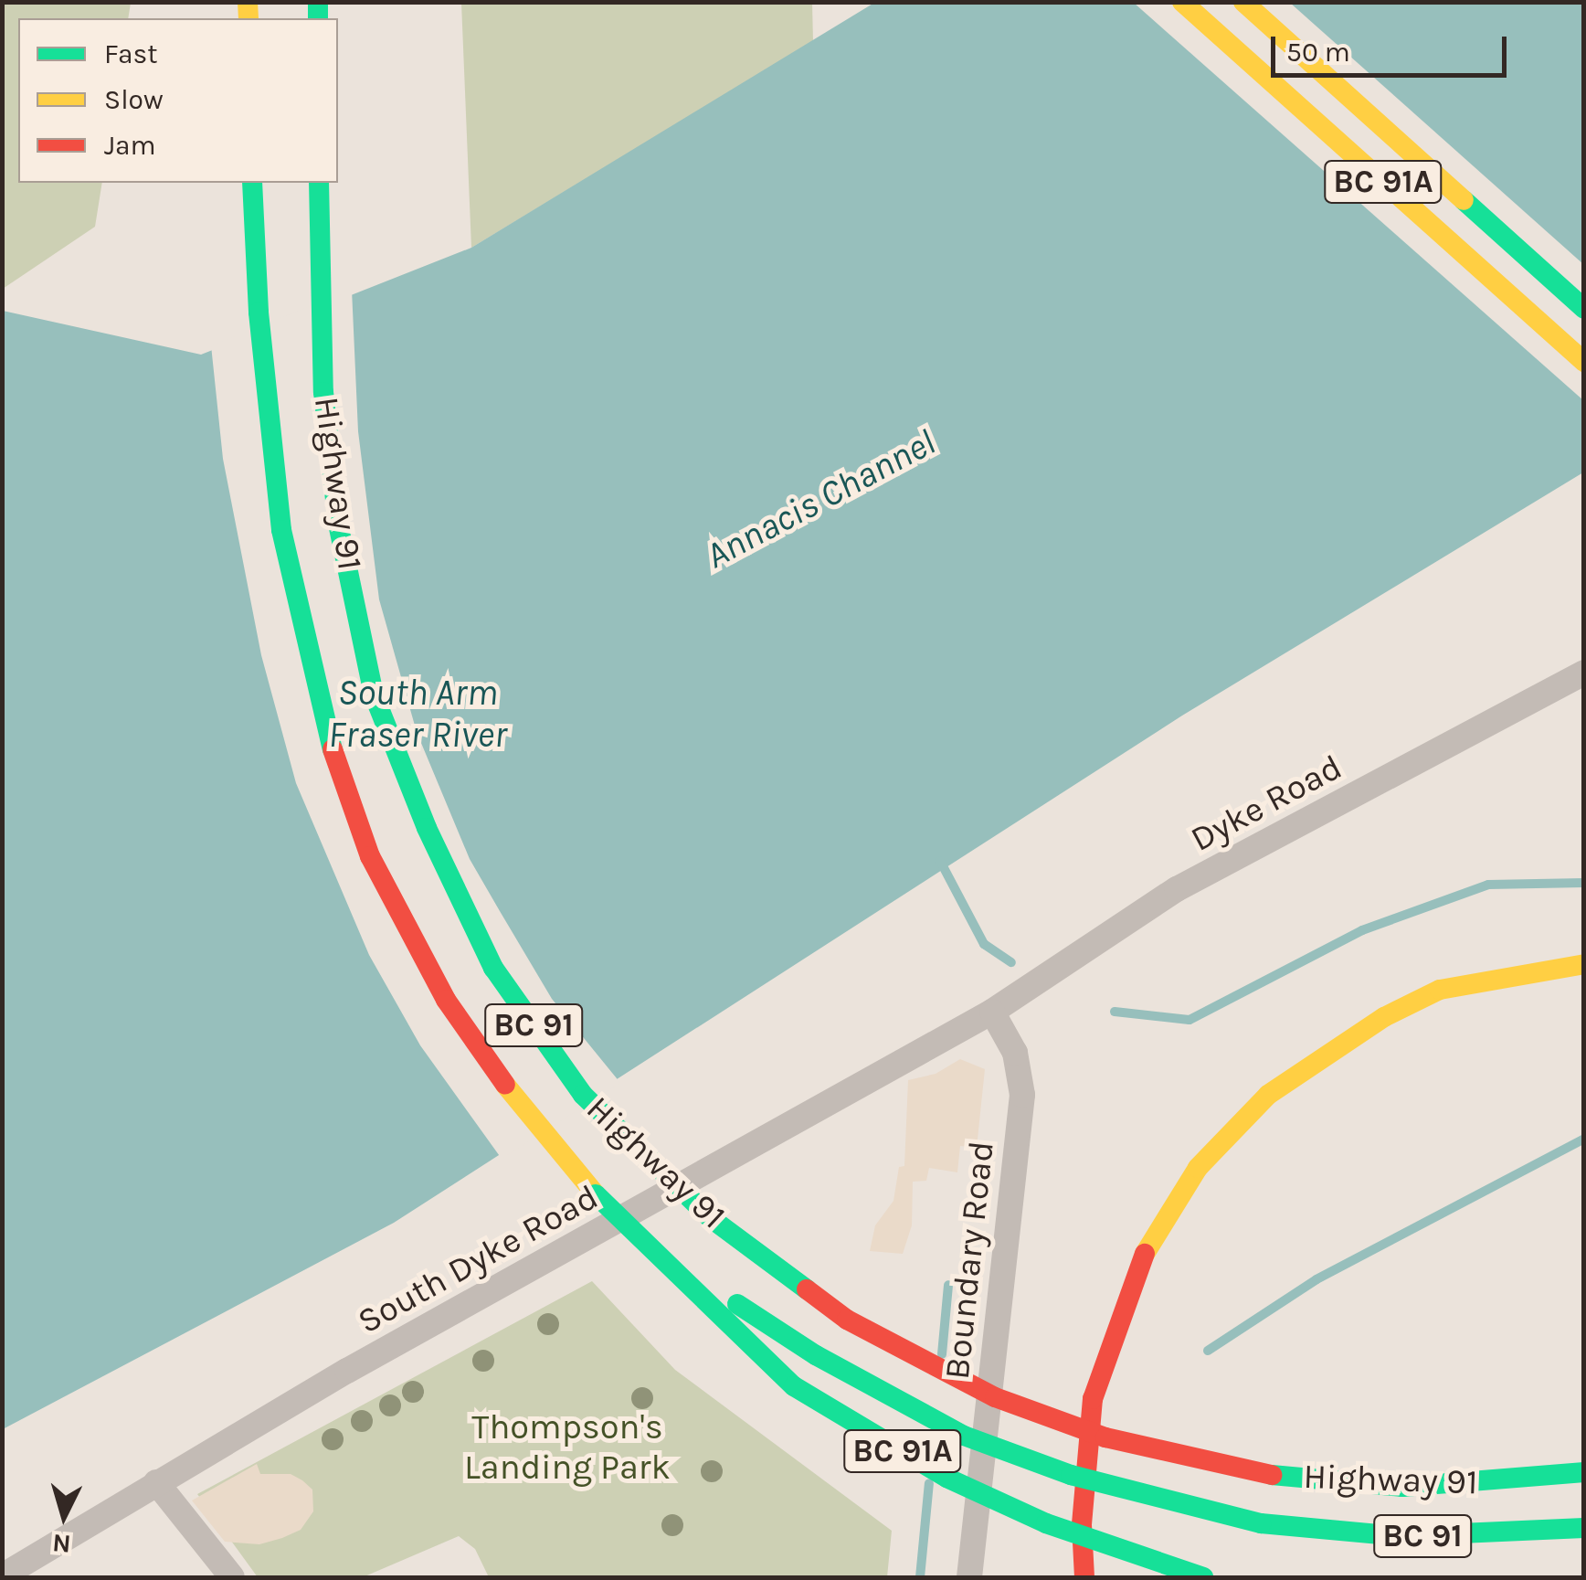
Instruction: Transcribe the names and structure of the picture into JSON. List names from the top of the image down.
{
  "streets": {
    "highway": ["BC 91A", "Highway 91", "BC 91"],
    "street": ["Dyke Road", "South Dyke Road", "Boundary Road"]
  },
  "crossings": [
    ["BC 91A", "Highway 91"],
    ["Dyke Road", "South Dyke Road"],
    ["Dyke Road", "Boundary Road"],
    ["South Dyke Road", "Boundary Road"]
  ],
  "water": ["Annacis Channel", "South Arm Fraser River"],
  "parks": ["Thompson's Landing Park"],
  "legend": ["Fast", "Slow", "Jam"],
  "scale_bar": "50 m",
  "north": "bottom"
}
